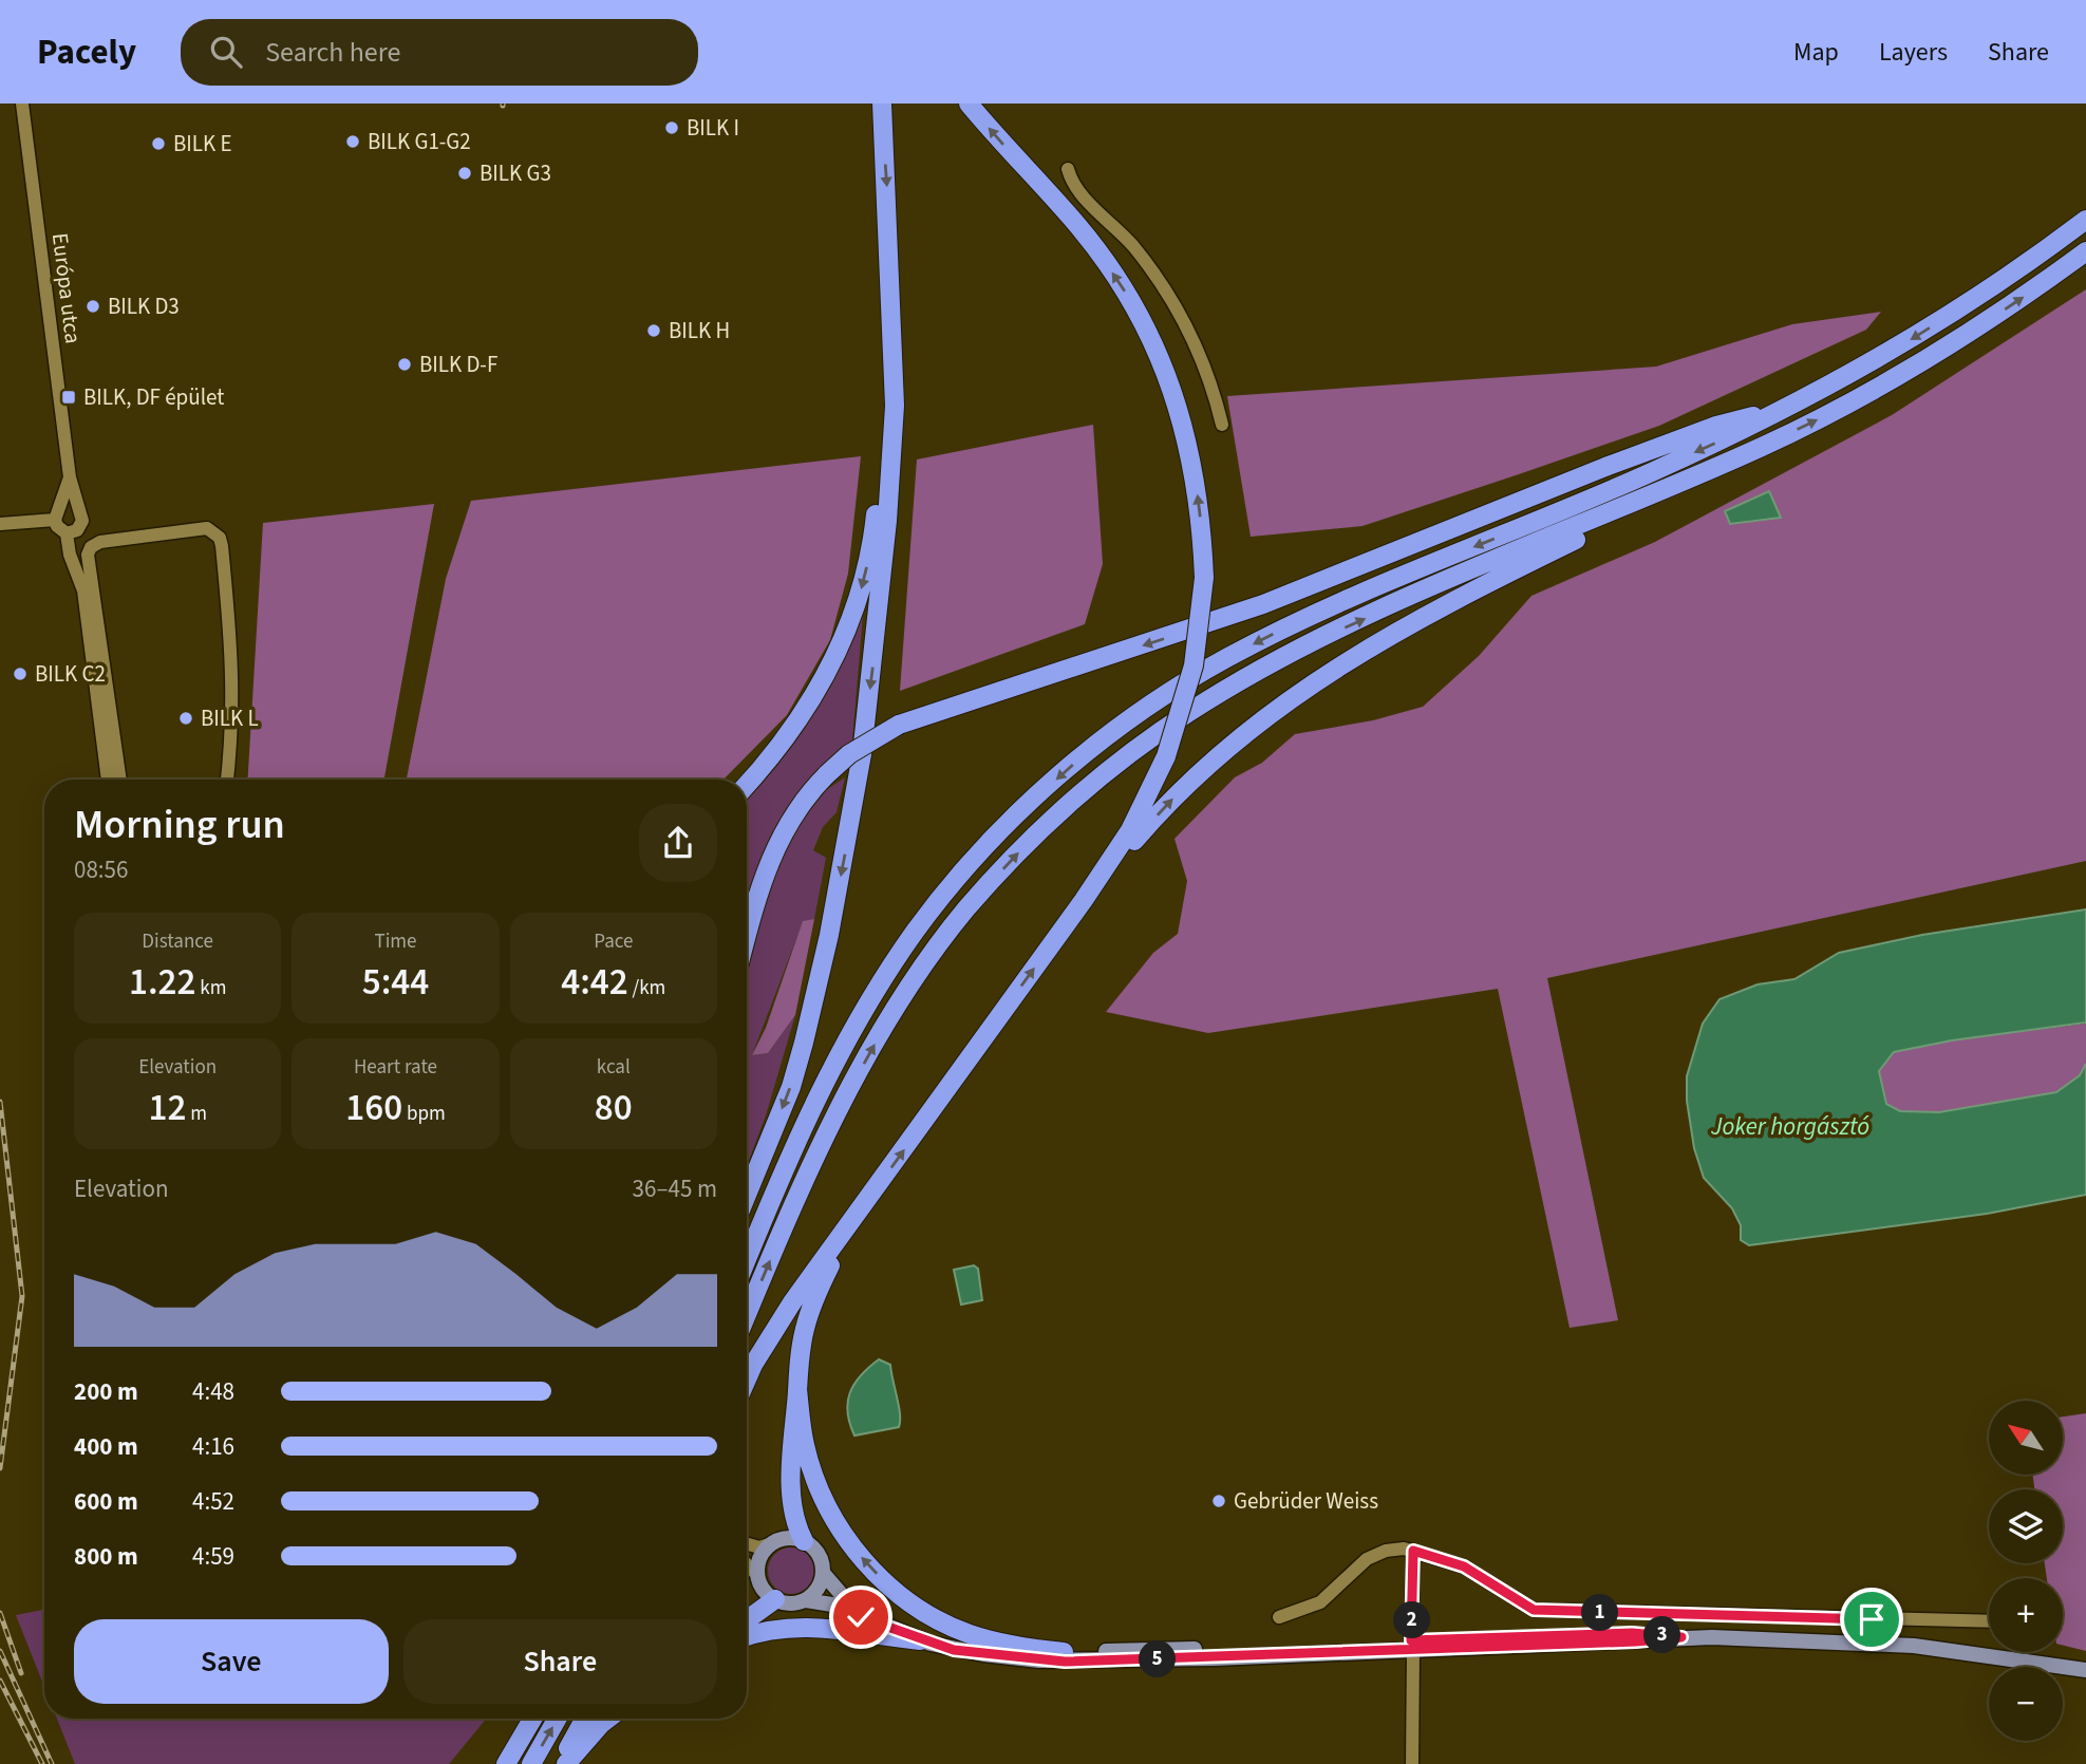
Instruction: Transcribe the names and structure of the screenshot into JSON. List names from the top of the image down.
{
  "streets": {
    "street": ["Európa utca"]
  },
  "water": ["Joker horgásztó"],
  "places": {
    "other": [
      "BILK I",
      "BILK G1-G2",
      "BILK E",
      "BILK G3",
      "BILK D3",
      "BILK H",
      "BILK D-F",
      "BILK C2",
      "BILK L",
      "Gebrüder Weiss"
    ],
    "transit": ["BILK, DF épület"]
  },
  "north": "top left",
  "page": {
    "header": "Pacely",
    "search": "Search here",
    "nav": ["Map", "Layers", "Share"],
    "heading": ["Morning run", "08:56"],
    "stats": [
      ["Distance", "1.22 km"],
      ["Time", "5:44"],
      ["Pace", "4:42 /km"],
      ["Elevation", "12 m"],
      ["Heart rate", "160 bpm"],
      ["kcal", "80"]
    ],
    "chart": ["Elevation", "36–45 m"],
    "list": [
      {
        "name": "200 m",
        "note": "4:48"
      },
      {
        "name": "400 m",
        "note": "4:16"
      },
      {
        "name": "600 m",
        "note": "4:52"
      },
      {
        "name": "800 m",
        "note": "4:59"
      }
    ],
    "map_buttons": ["+", "−"],
    "pins": [
      "1",
      "2",
      "3",
      "5"
    ],
    "buttons": ["Save", "Share"]
  }
}
